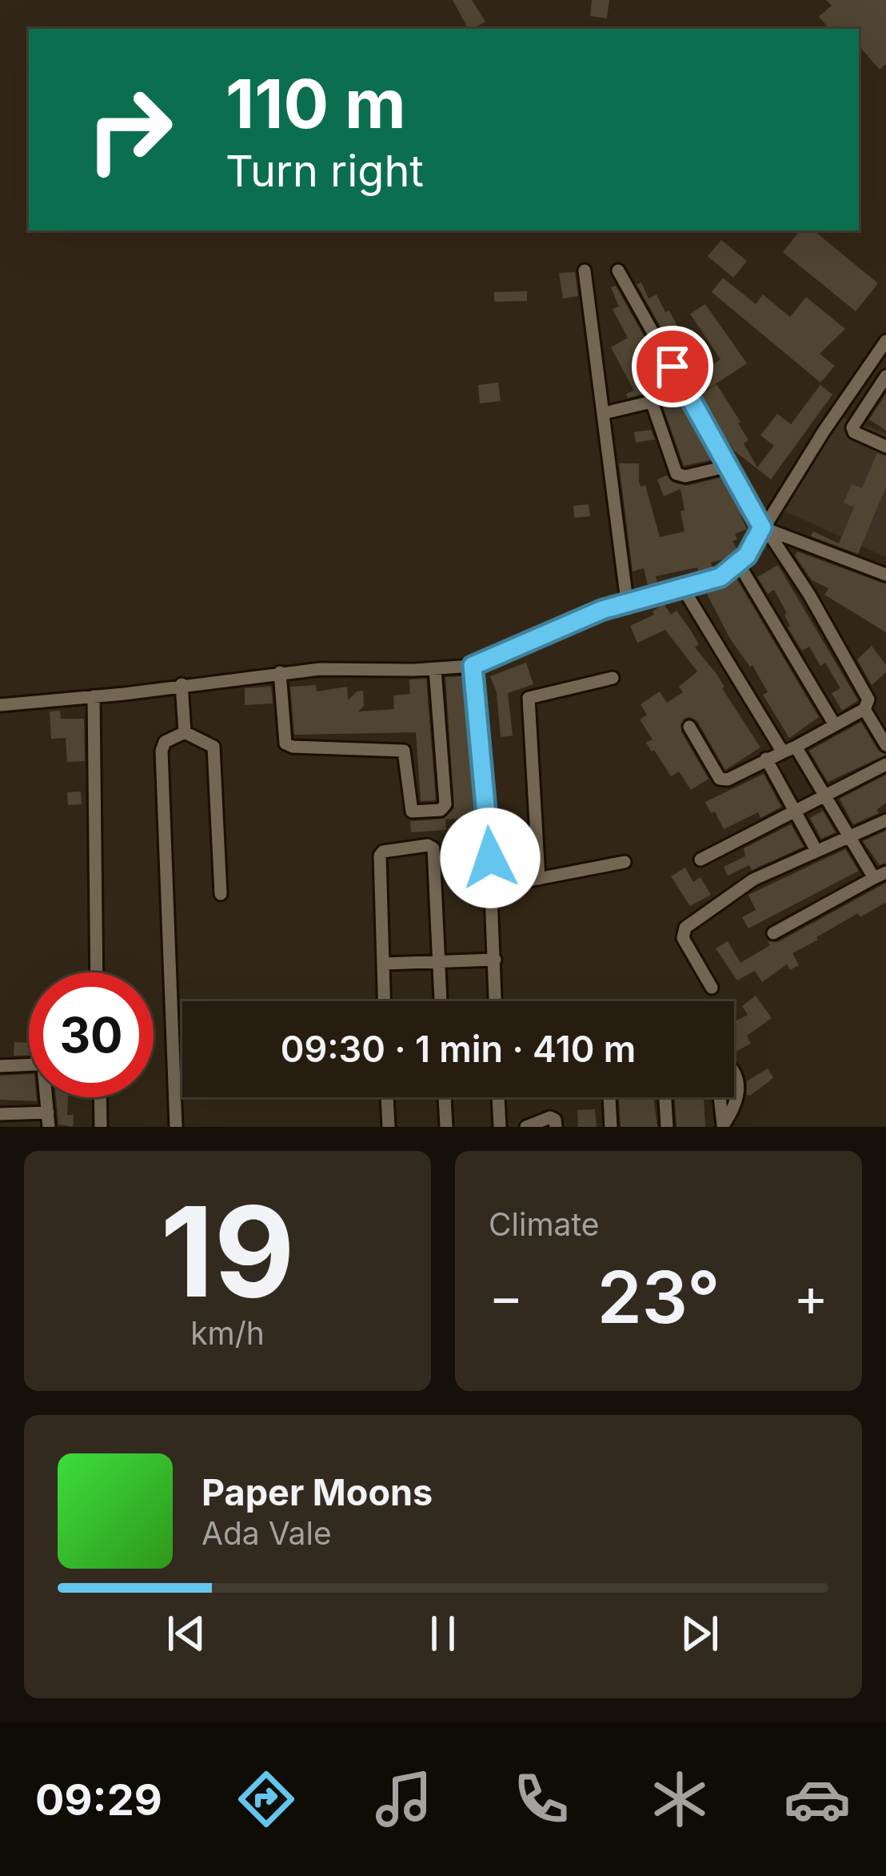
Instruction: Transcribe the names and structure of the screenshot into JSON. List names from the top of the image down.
{
  "page": {
    "turn": ["110 m", "Turn right"],
    "limit": "30",
    "trip": "09:30 · 1 min · 410 m",
    "tile": [
      ["19", "km/h"],
      "Climate"
    ],
    "heat": ["−", "23°", "+"],
    "song": ["Paper Moons", "Ada Vale"],
    "tabs": "09:29"
  }
}
